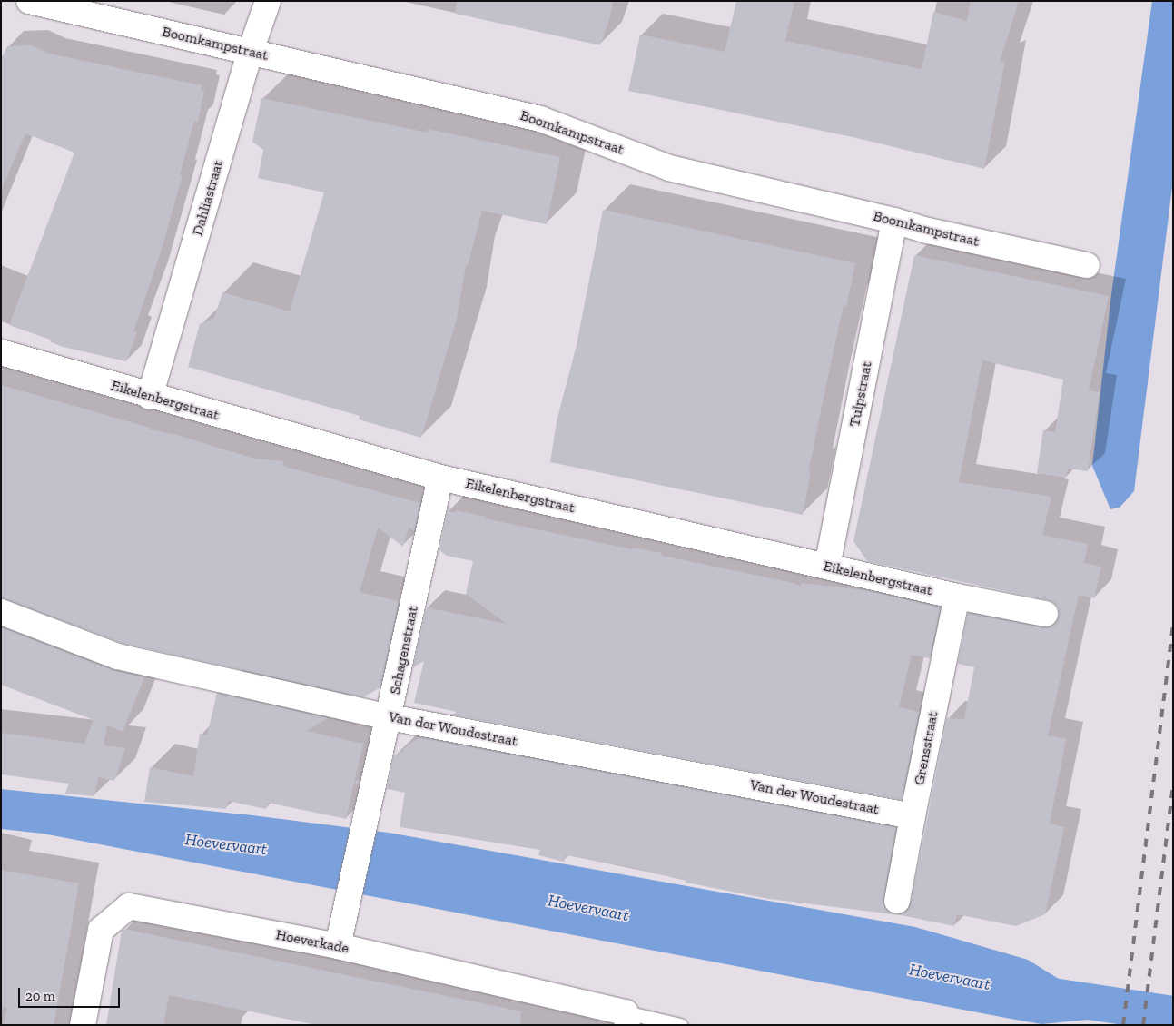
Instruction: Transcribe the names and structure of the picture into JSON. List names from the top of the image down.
{
  "streets": {
    "street": [
      "Boomkampstraat",
      "Dahliastraat",
      "Tulpstraat",
      "Eikelenbergstraat",
      "Schagenstraat",
      "Van der Woudestraat",
      "Grensstraat",
      "Hoeverkade"
    ]
  },
  "crossings": [
    ["Boomkampstraat", "Dahliastraat"],
    ["Boomkampstraat", "Tulpstraat"],
    ["Dahliastraat", "Eikelenbergstraat"],
    ["Tulpstraat", "Eikelenbergstraat"],
    ["Eikelenbergstraat", "Schagenstraat"],
    ["Eikelenbergstraat", "Grensstraat"],
    ["Schagenstraat", "Van der Woudestraat"],
    ["Schagenstraat", "Hoeverkade"],
    ["Van der Woudestraat", "Grensstraat"]
  ],
  "water": ["Hoevervaart"],
  "scale_bar": "20 m"
}
